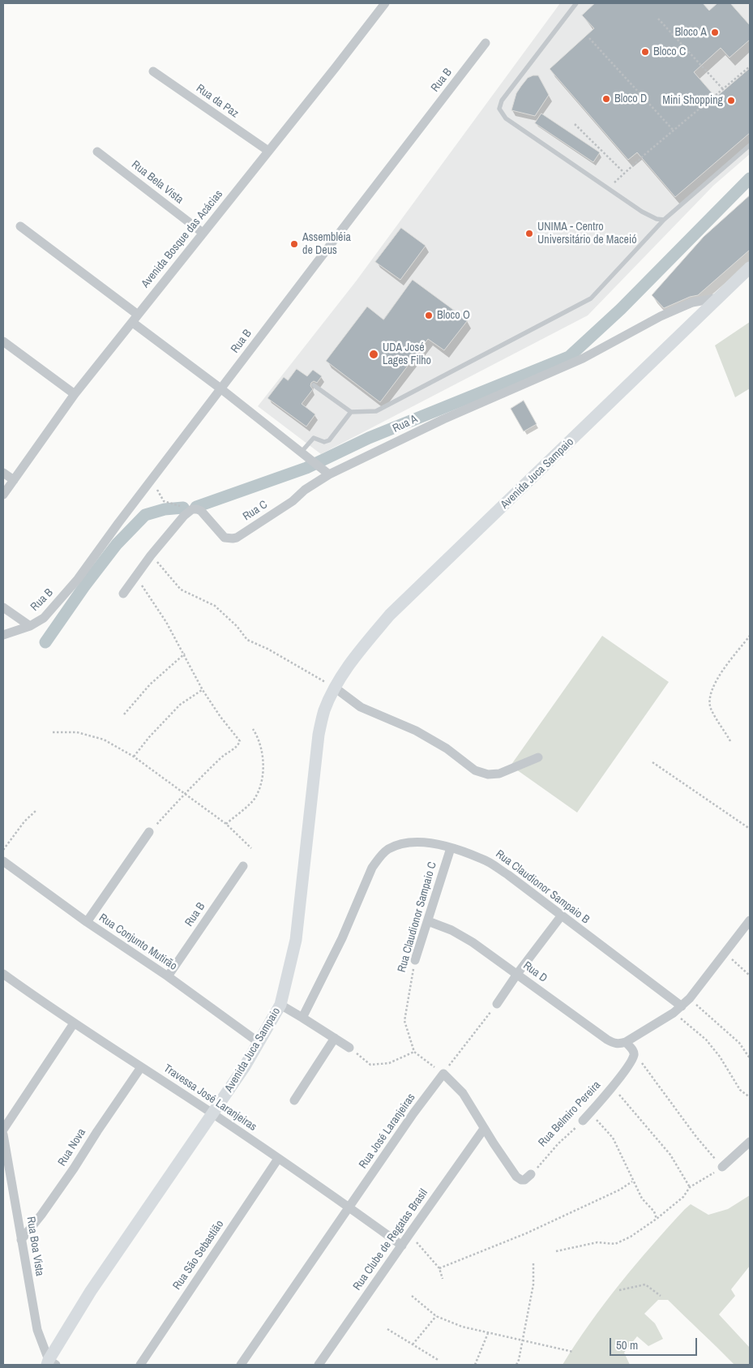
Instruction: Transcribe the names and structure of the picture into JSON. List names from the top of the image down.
{
  "streets": {
    "main road": ["Avenida Juca Sampaio"],
    "street": [
      "Rua B",
      "Rua da Paz",
      "Rua Bela Vista",
      "Avenida Bosque das Acácias",
      "Rua A",
      "Rua C",
      "Rua Claudionor Sampaio B",
      "Rua Claudionor Sampaio C",
      "Rua Conjunto Mutirão",
      "Rua D",
      "Travessa José Laranjeiras",
      "Rua Belmiro Pereira",
      "Rua José Laranjeiras",
      "Rua Nova",
      "Rua Clube de Regatas Brasil",
      "Rua Boa Vista",
      "Rua São Sebastião"
    ]
  },
  "crossings": [
    ["Rua B", "Rua Conjunto Mutirão"],
    ["Rua da Paz", "Avenida Bosque das Acácias"],
    ["Rua Bela Vista", "Avenida Bosque das Acácias"],
    ["Rua A", "Avenida Juca Sampaio"],
    ["Rua A", "Rua C"],
    ["Avenida Juca Sampaio", "Rua Conjunto Mutirão"],
    ["Avenida Juca Sampaio", "Travessa José Laranjeiras"],
    ["Avenida Juca Sampaio", "Rua Boa Vista"],
    ["Rua Claudionor Sampaio B", "Rua Claudionor Sampaio C"],
    ["Rua Claudionor Sampaio C", "Rua D"],
    ["Travessa José Laranjeiras", "Rua José Laranjeiras"],
    ["Travessa José Laranjeiras", "Rua Nova"],
    ["Travessa José Laranjeiras", "Rua Clube de Regatas Brasil"],
    ["Travessa José Laranjeiras", "Rua São Sebastião"],
    ["Rua Nova", "Rua Boa Vista"]
  ],
  "places": [
    "Bloco A",
    "Bloco C",
    "Bloco D",
    "Mini Shopping",
    "UNIMA - Centro Universitário de Maceió",
    "Assembléia de Deus",
    "Bloco O",
    "UDA José Lages Filho"
  ],
  "scale_bar": "50 m"
}
